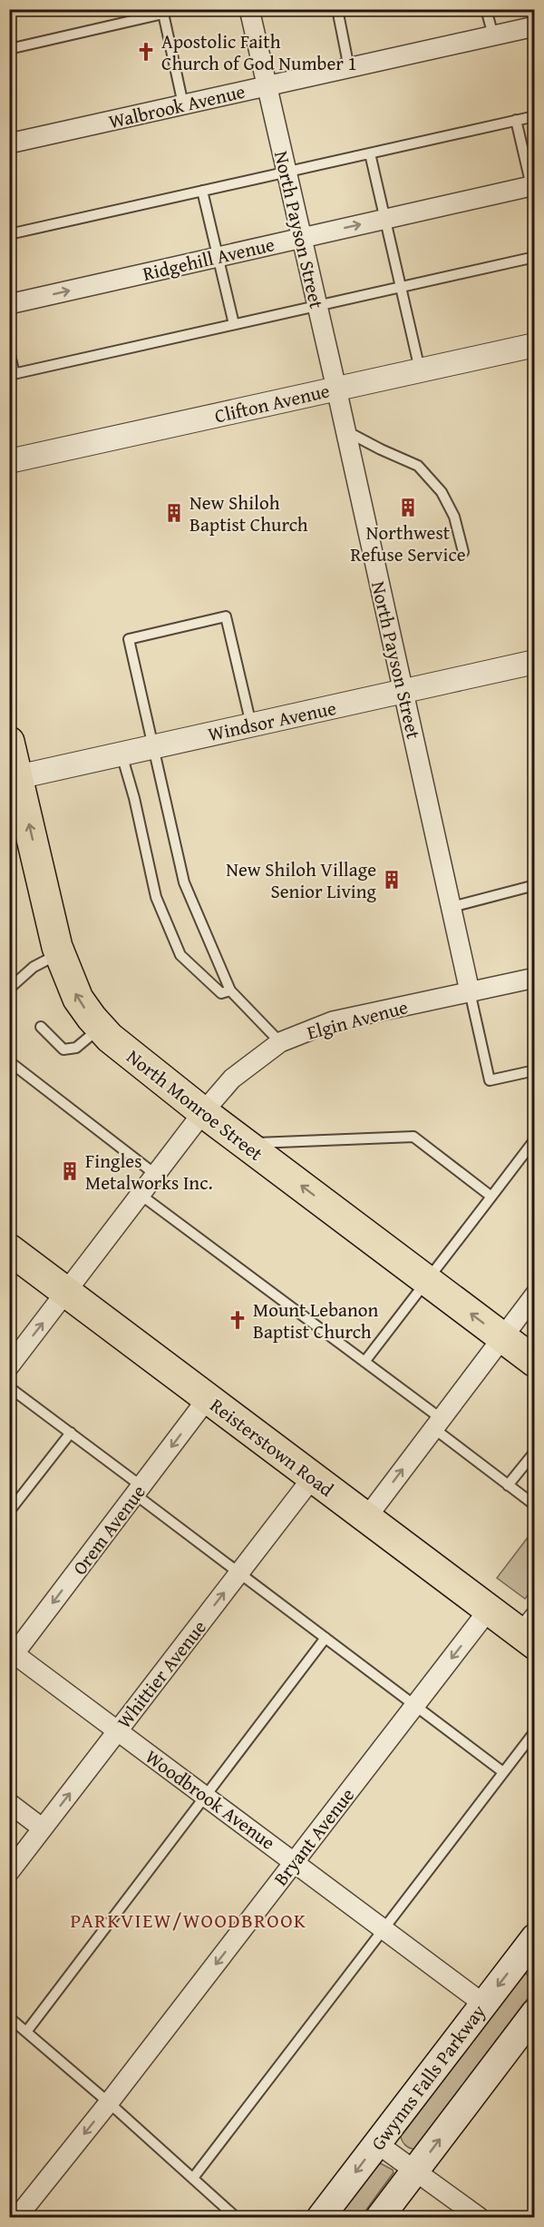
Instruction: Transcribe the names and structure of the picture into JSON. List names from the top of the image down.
{
  "streets": {
    "main road": ["North Monroe Street", "Reisterstown Road", "Gwynns Falls Parkway"],
    "street": [
      "Walbrook Avenue",
      "North Payson Street",
      "Ridgehill Avenue",
      "Clifton Avenue",
      "Windsor Avenue",
      "Elgin Avenue",
      "Orem Avenue",
      "Whittier Avenue",
      "Woodbrook Avenue",
      "Bryant Avenue"
    ]
  },
  "crossings": [
    ["Walbrook Avenue", "North Payson Street"],
    ["North Payson Street", "Ridgehill Avenue"],
    ["North Payson Street", "Clifton Avenue"],
    ["North Payson Street", "Windsor Avenue"],
    ["North Payson Street", "Elgin Avenue"],
    ["Windsor Avenue", "North Monroe Street"],
    ["Elgin Avenue", "North Monroe Street"],
    ["Elgin Avenue", "Reisterstown Road"],
    ["Reisterstown Road", "Orem Avenue"],
    ["Reisterstown Road", "Whittier Avenue"],
    ["Reisterstown Road", "Bryant Avenue"],
    ["Orem Avenue", "Woodbrook Avenue"],
    ["Whittier Avenue", "Woodbrook Avenue"],
    ["Woodbrook Avenue", "Bryant Avenue"],
    ["Woodbrook Avenue", "Gwynns Falls Parkway"]
  ],
  "one_way": [
    "Ridgehill Avenue",
    "North Monroe Street",
    "Orem Avenue",
    "Whittier Avenue",
    "Bryant Avenue"
  ],
  "districts": ["PARKVIEW/WOODBROOK"],
  "places": {
    "church": ["Apostolic Faith Church of God Number 1", "Mount Lebanon Baptist Church"],
    "building": [
      "Northwest Refuse Service",
      "New Shiloh Baptist Church",
      "New Shiloh Village Senior Living",
      "Fingles Metalworks Inc."
    ]
  }
}
